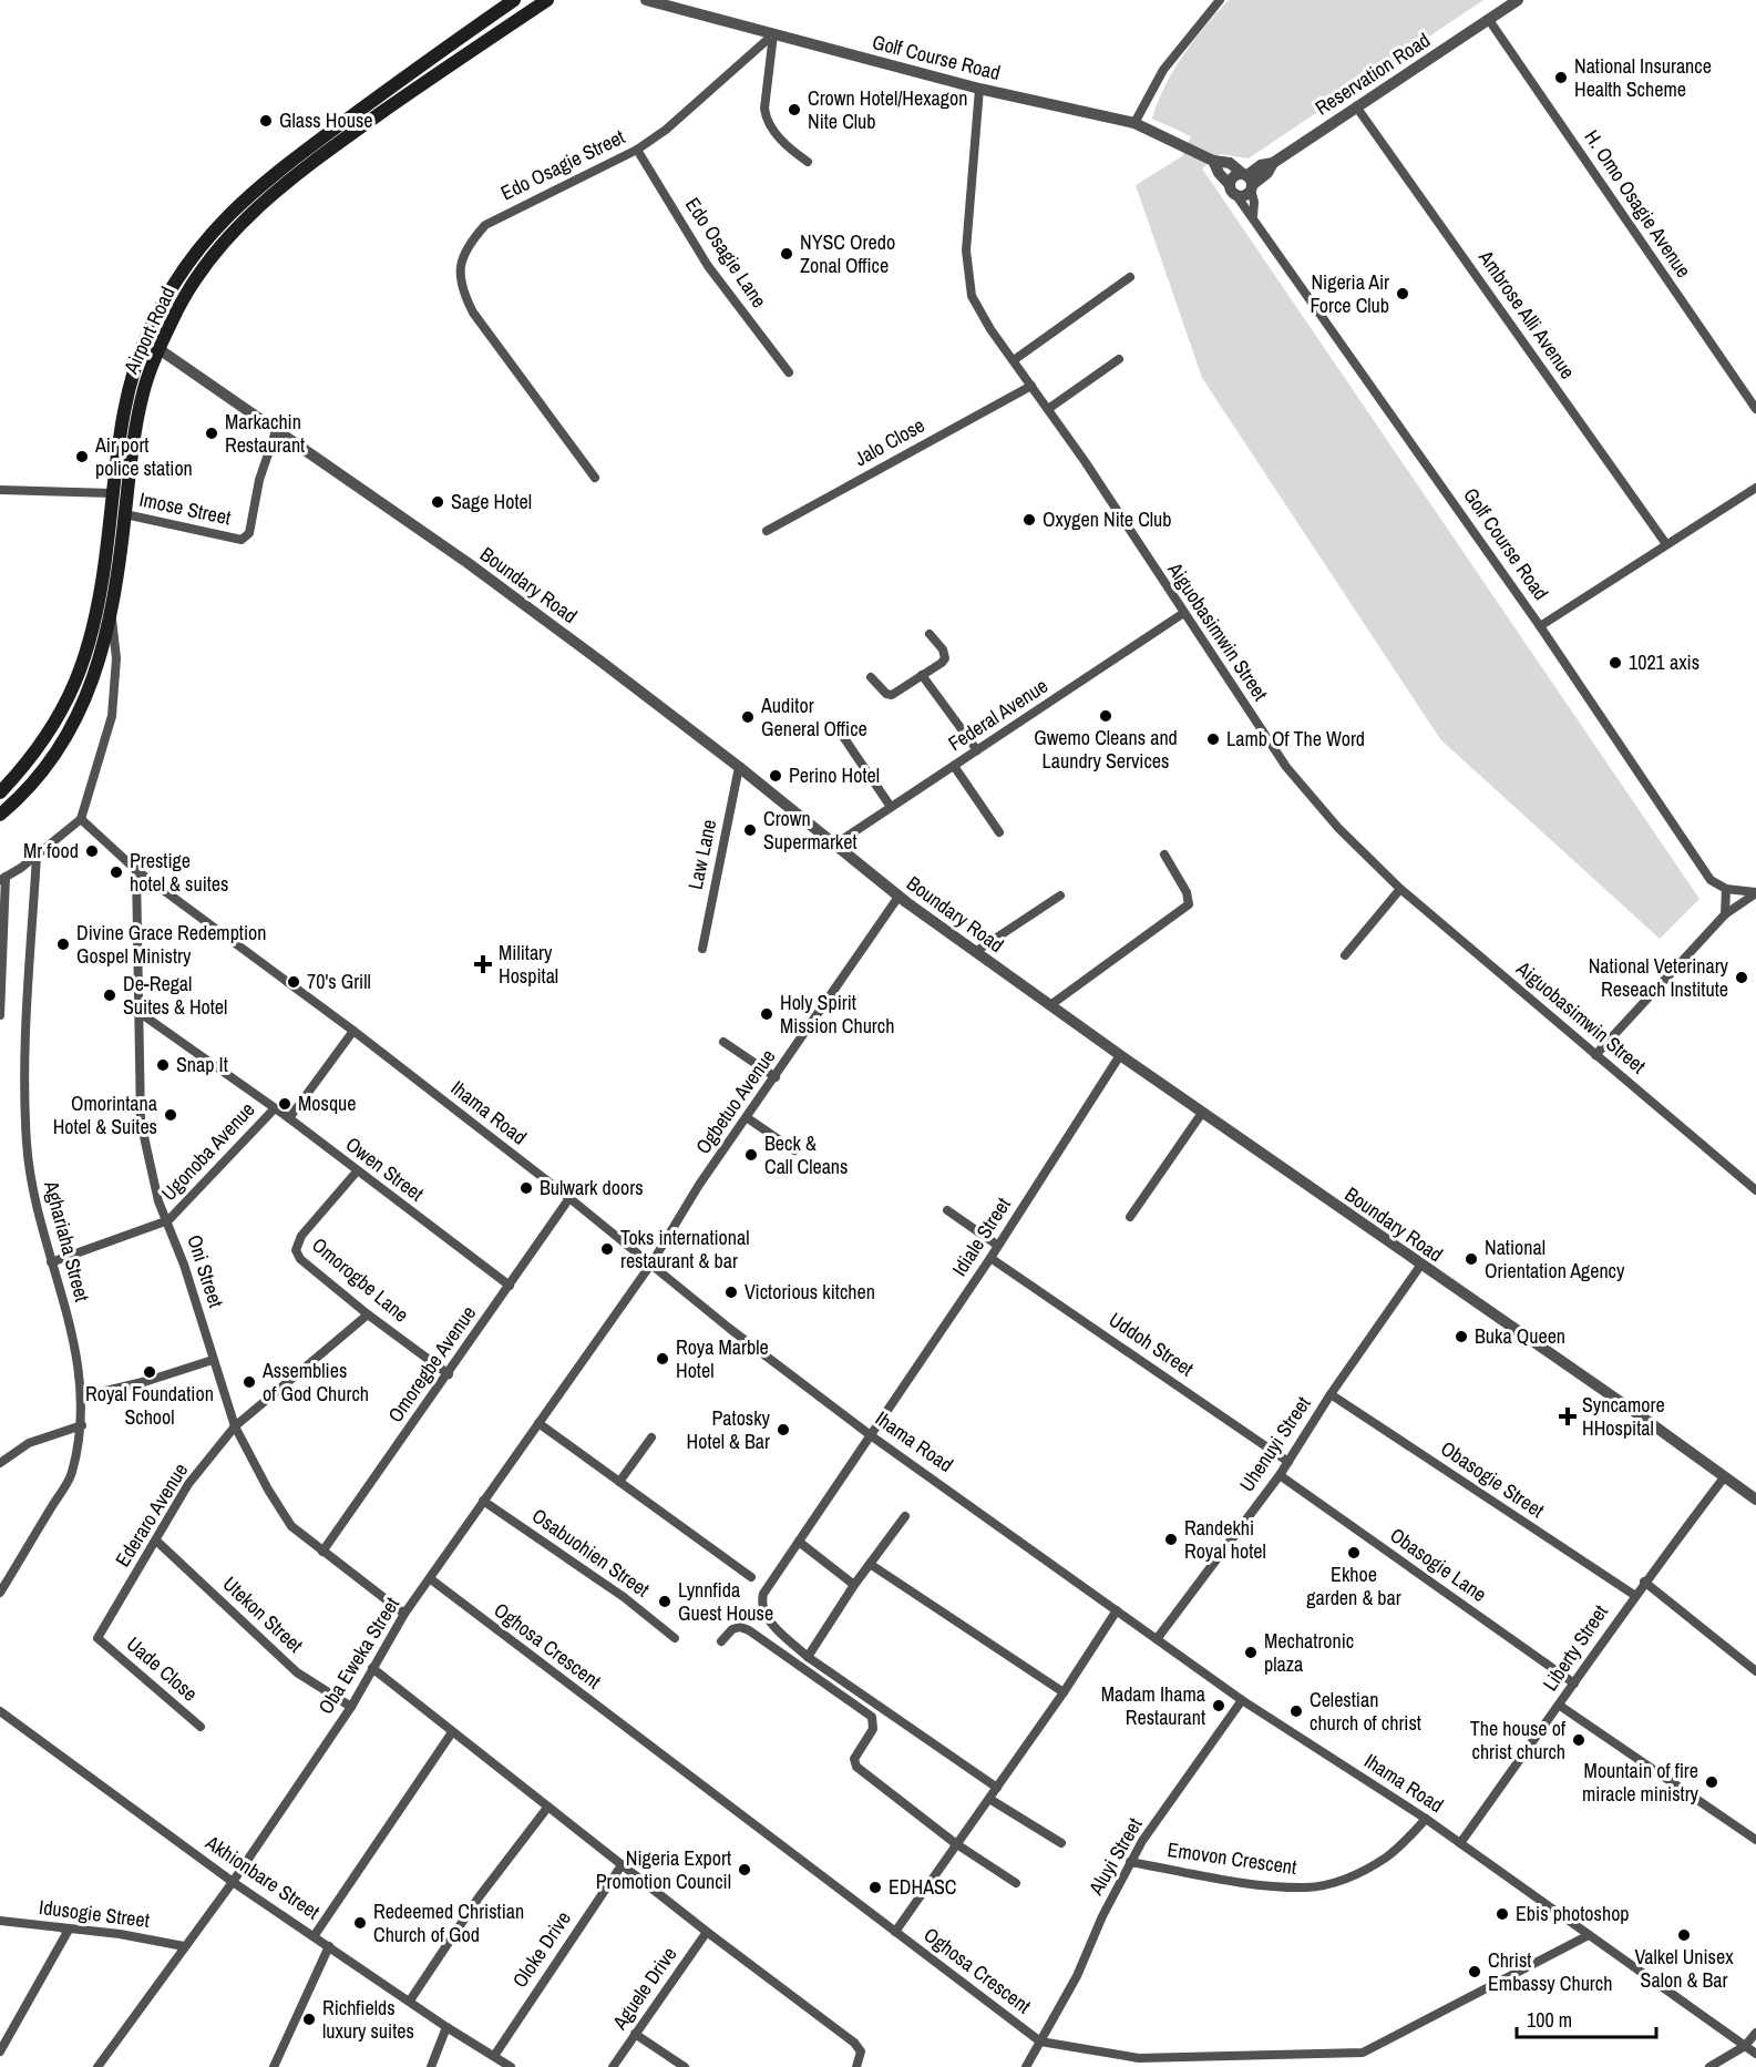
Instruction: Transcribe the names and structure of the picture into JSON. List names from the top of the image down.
{
  "streets": {
    "main road": ["Airport Road"],
    "street": [
      "Golf Course Road",
      "Reservation Road",
      "Edo Osagie Street",
      "H. Omo Osagie Avenue",
      "Edo Osagie Lane",
      "Ambrose Alli Avenue",
      "Jalo Close",
      "Imose Street",
      "Boundary Road",
      "Aiguobasimwin Street",
      "Federal Avenue",
      "Law Lane",
      "Ogbetuo Avenue",
      "Ihama Road",
      "Ugonoba Avenue",
      "Owen Street",
      "Idiale Street",
      "Aghariaha Street",
      "Oni Street",
      "Omorogbe Lane",
      "Uddoh Street",
      "Omoregbe Avenue",
      "Uhenuyi Street",
      "Obasogie Street",
      "Ederaro Avenue",
      "Osabuohien Street",
      "Obasogie Lane",
      "Utekon Street",
      "Oghosa Crescent",
      "Liberty Street",
      "Oba Eweka Street",
      "Uade Close",
      "Aluyi Street",
      "Emovon Crescent",
      "Akhionbare Street",
      "Idusogie Street",
      "Oloke Drive",
      "Aguele Drive"
    ]
  },
  "crossings": [
    ["Golf Course Road", "Edo Osagie Street"],
    ["Golf Course Road", "Aiguobasimwin Street"],
    ["Reservation Road", "H. Omo Osagie Avenue"],
    ["Reservation Road", "Ambrose Alli Avenue"],
    ["Edo Osagie Street", "Edo Osagie Lane"],
    ["Airport Road", "Imose Street"],
    ["Airport Road", "Boundary Road"],
    ["Jalo Close", "Aiguobasimwin Street"],
    ["Imose Street", "Boundary Road"],
    ["Boundary Road", "Federal Avenue"],
    ["Boundary Road", "Law Lane"],
    ["Boundary Road", "Ogbetuo Avenue"],
    ["Boundary Road", "Idiale Street"],
    ["Boundary Road", "Uhenuyi Street"],
    ["Boundary Road", "Liberty Street"],
    ["Aiguobasimwin Street", "Federal Avenue"],
    ["Ogbetuo Avenue", "Ihama Road"],
    ["Ogbetuo Avenue", "Oba Eweka Street"],
    ["Ihama Road", "Idiale Street"],
    ["Ihama Road", "Oni Street"],
    ["Ihama Road", "Omoregbe Avenue"],
    ["Ihama Road", "Uhenuyi Street"],
    ["Ihama Road", "Oghosa Crescent"],
    ["Ihama Road", "Liberty Street"],
    ["Ihama Road", "Oba Eweka Street"],
    ["Ihama Road", "Aluyi Street"],
    ["Ihama Road", "Emovon Crescent"],
    ["Ugonoba Avenue", "Owen Street"],
    ["Ugonoba Avenue", "Oni Street"],
    ["Owen Street", "Oni Street"],
    ["Owen Street", "Omorogbe Lane"],
    ["Owen Street", "Omoregbe Avenue"],
    ["Idiale Street", "Uddoh Street"],
    ["Oni Street", "Omoregbe Avenue"],
    ["Oni Street", "Ederaro Avenue"],
    ["Oni Street", "Oba Eweka Street"],
    ["Omorogbe Lane", "Omoregbe Avenue"],
    ["Omorogbe Lane", "Ederaro Avenue"],
    ["Uddoh Street", "Uhenuyi Street"],
    ["Uhenuyi Street", "Obasogie Street"],
    ["Uhenuyi Street", "Obasogie Lane"],
    ["Obasogie Street", "Liberty Street"],
    ["Ederaro Avenue", "Utekon Street"],
    ["Ederaro Avenue", "Uade Close"],
    ["Osabuohien Street", "Oba Eweka Street"],
    ["Obasogie Lane", "Liberty Street"],
    ["Utekon Street", "Oba Eweka Street"],
    ["Oghosa Crescent", "Oba Eweka Street"],
    ["Oghosa Crescent", "Aluyi Street"],
    ["Oba Eweka Street", "Akhionbare Street"],
    ["Oba Eweka Street", "Idusogie Street"],
    ["Aluyi Street", "Emovon Crescent"],
    ["Akhionbare Street", "Oloke Drive"]
  ],
  "places": {
    "other": [
      "National Insurance Health Scheme",
      "Crown Hotel/Hexagon Nite Club",
      "Glass House",
      "NYSC Oredo Zonal Office",
      "Nigeria Air Force Club",
      "Markachin Restaurant",
      "Air port police station",
      "Sage Hotel",
      "Oxygen Nite Club",
      "1021 axis",
      "Gwemo Cleans and Laundry Services",
      "Auditor General Office",
      "Lamb Of The Word",
      "Perino Hotel",
      "Crown Supermarket",
      "Mr food",
      "Prestige hotel & suites",
      "Divine Grace Redemption Gospel Ministry",
      "National Veterinary Reseach Institute",
      "70's Grill",
      "De-Regal Suites & Hotel",
      "Holy Spirit Mission Church",
      "Snap It",
      "Mosque",
      "Omorintana Hotel & Suites",
      "Beck & Call Cleans",
      "Bulwark doors",
      "Toks international restaurant & bar",
      "National Orientation Agency",
      "Victorious kitchen",
      "Buka Queen",
      "Roya Marble Hotel",
      "Royal Foundation School",
      "Assemblies of God Church",
      "Patosky Hotel & Bar",
      "Randekhi Royal hotel",
      "Ekhoe garden & bar",
      "Lynnfida Guest House",
      "Mechatronic plaza",
      "Madam Ihama Restaurant",
      "Celestian church of christ",
      "The house of christ church",
      "Mountain of fire miracle ministry",
      "Nigeria Export Promotion Council",
      "EDHASC",
      "Ebis photoshop",
      "Redeemed Christian Church of God",
      "Valkel Unisex Salon & Bar",
      "Christ Embassy Church",
      "Richfields luxury suites"
    ],
    "health": ["Military Hospital", "Syncamore HHospital"]
  },
  "scale_bar": "100 m"
}
